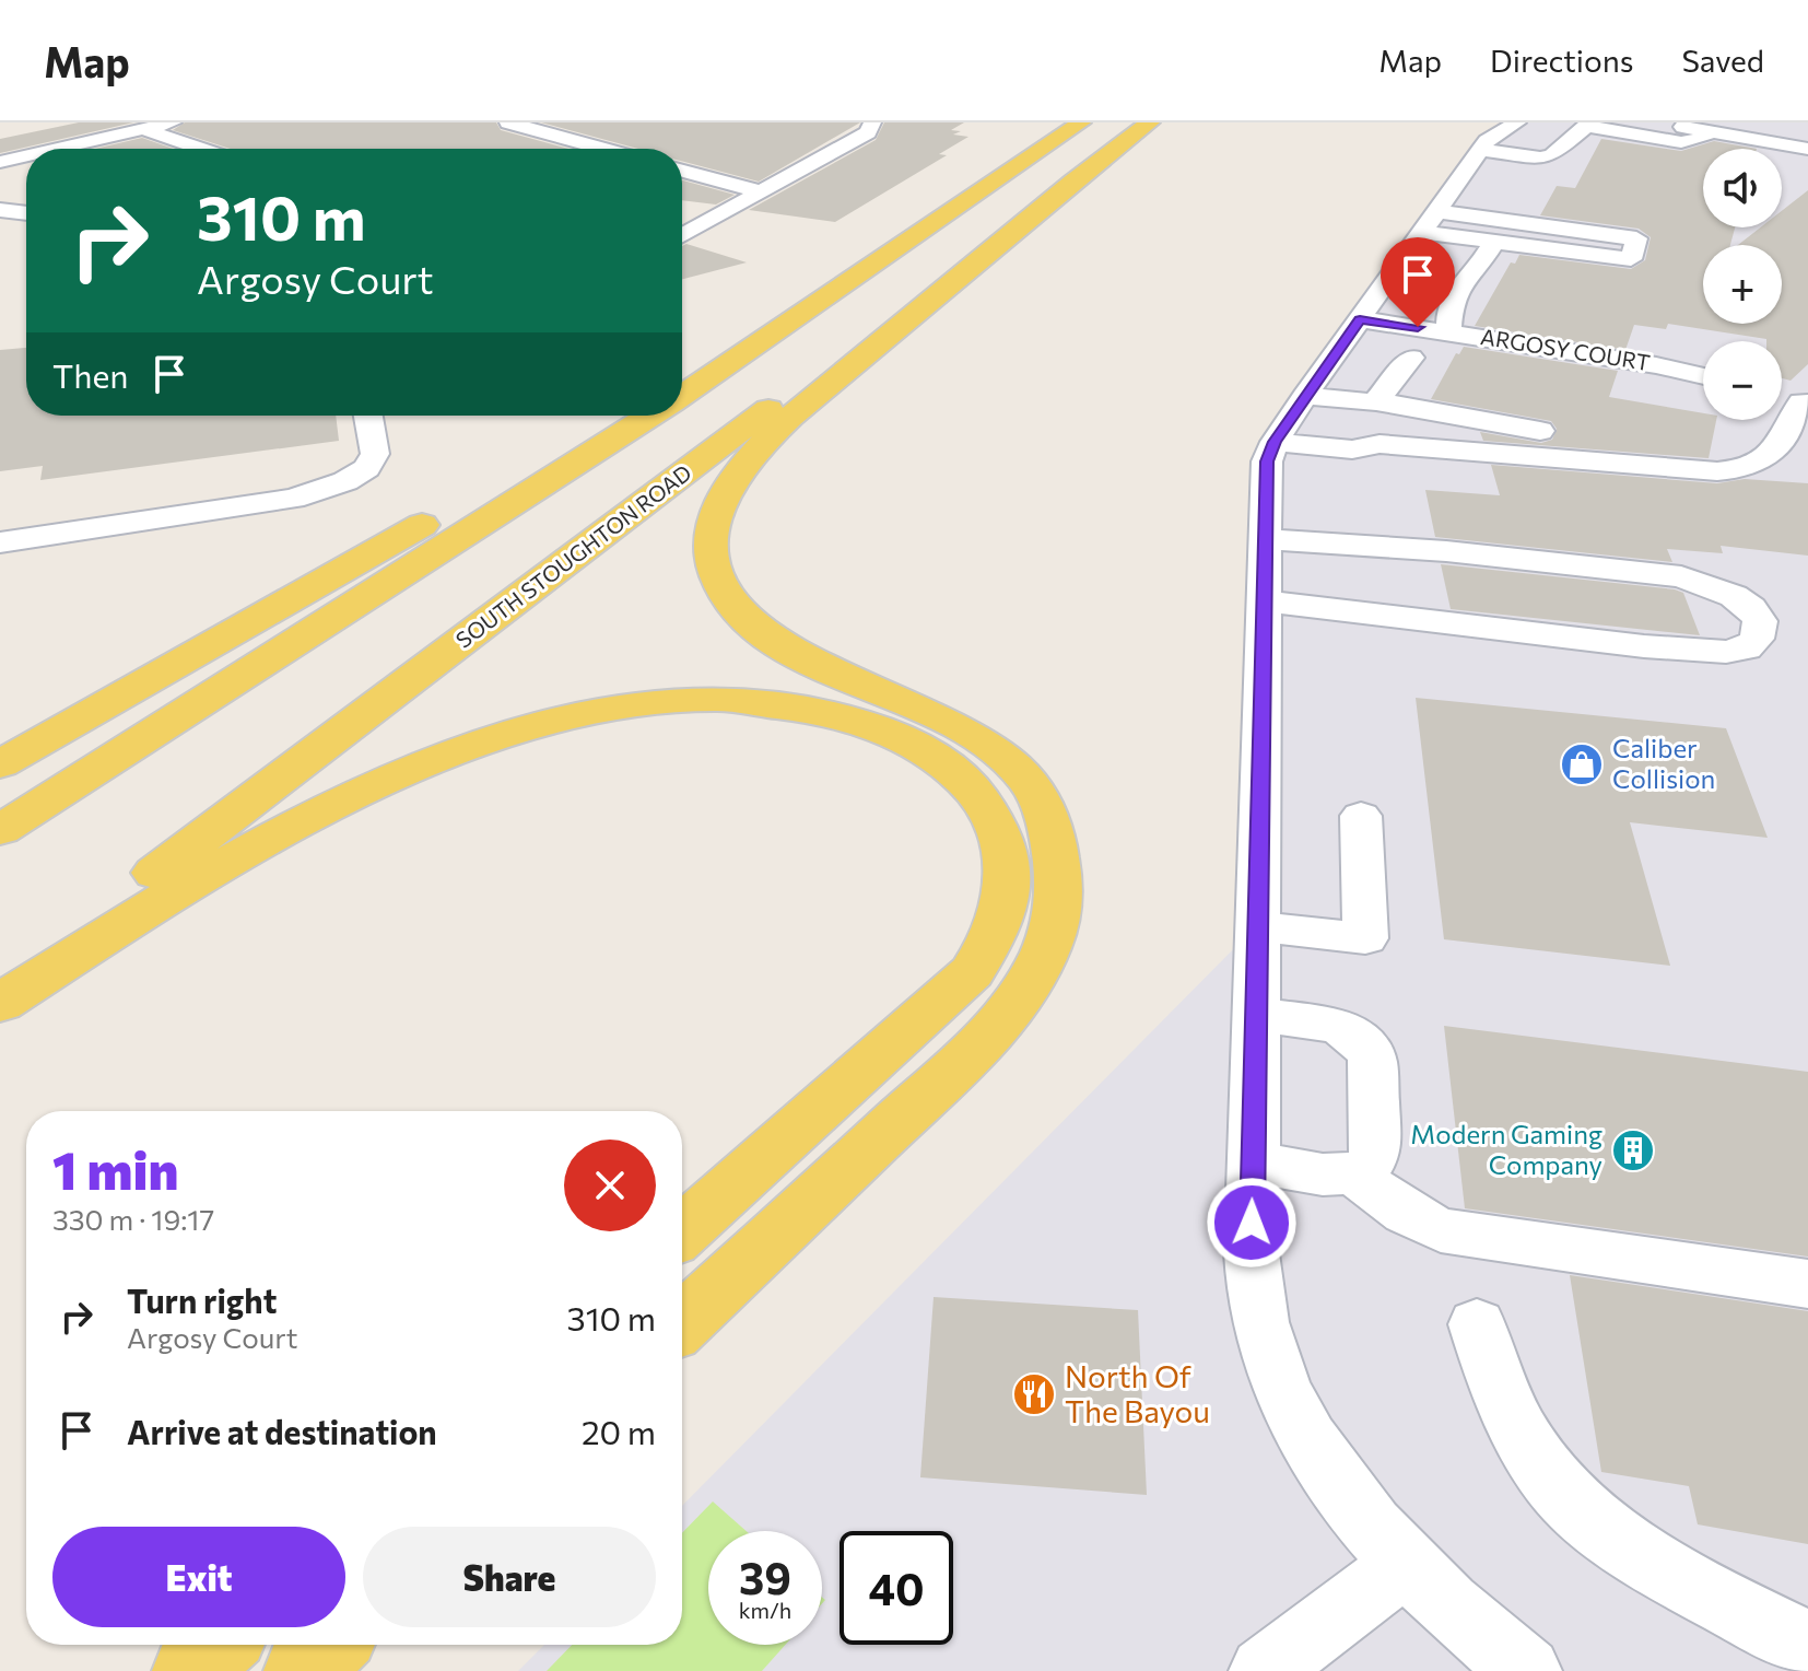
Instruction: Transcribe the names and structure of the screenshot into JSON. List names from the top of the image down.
{
  "streets": {
    "main road": ["SOUTH STOUGHTON ROAD"],
    "street": ["ARGOSY COURT"]
  },
  "places": {
    "shop": ["Caliber Collision"],
    "building": ["Modern Gaming Company"],
    "restaurant": ["North Of The Bayou"]
  },
  "page": {
    "header": "Map",
    "nav": ["Map", "Directions", "Saved"],
    "map_buttons": ["+", "−"],
    "turn": ["310 m", "Argosy Court"],
    "then": "Then",
    "heading": ["1 min", "330 m · 19:17"],
    "list": [
      {
        "name": "Turn right",
        "note": "Argosy Court",
        "value": "310 m"
      },
      {
        "name": "Arrive at destination",
        "value": "20 m"
      }
    ],
    "buttons": ["Exit", "Share"],
    "speed": "39 km/h",
    "limit": "40"
  }
}
